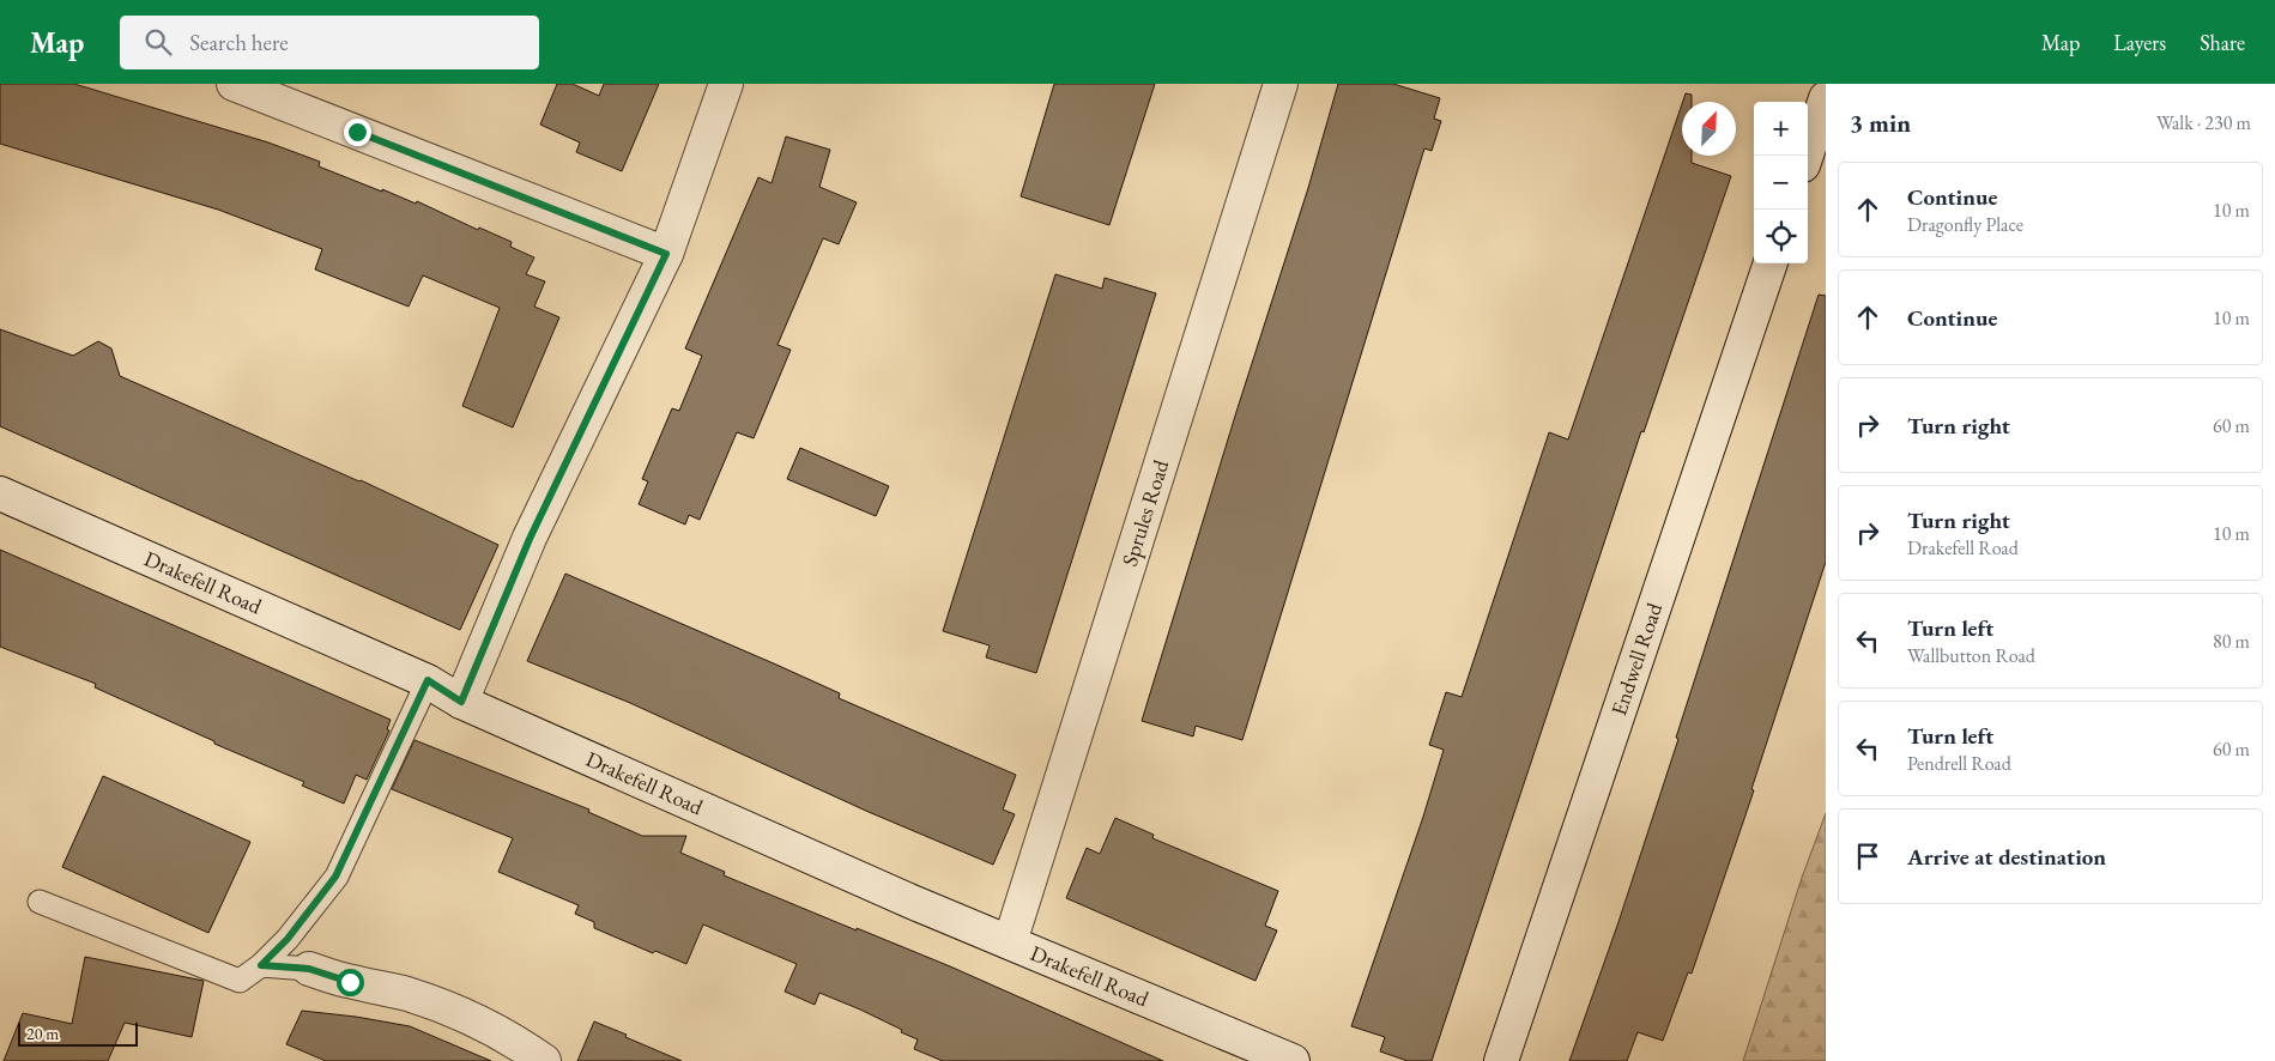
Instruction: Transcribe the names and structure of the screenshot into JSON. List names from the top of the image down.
{
  "streets": {
    "street": ["Sprules Road", "Drakefell Road", "Endwell Road"]
  },
  "crossings": [
    ["Sprules Road", "Drakefell Road"]
  ],
  "scale_bar": "20 m",
  "north": "top right",
  "page": {
    "header": "Map",
    "search": "Search here",
    "nav": ["Map", "Layers", "Share"],
    "heading": ["3 min", "Walk · 230 m"],
    "map_buttons": ["+", "−"],
    "list": [
      ["Continue", "Dragonfly Place", "10 m"],
      ["Continue", "10 m"],
      ["Turn right", "60 m"],
      ["Turn right", "Drakefell Road", "10 m"],
      ["Turn left", "Wallbutton Road", "80 m"],
      ["Turn left", "Pendrell Road", "60 m"],
      "Arrive at destination"
    ],
    "scale": "20 m"
  }
}
